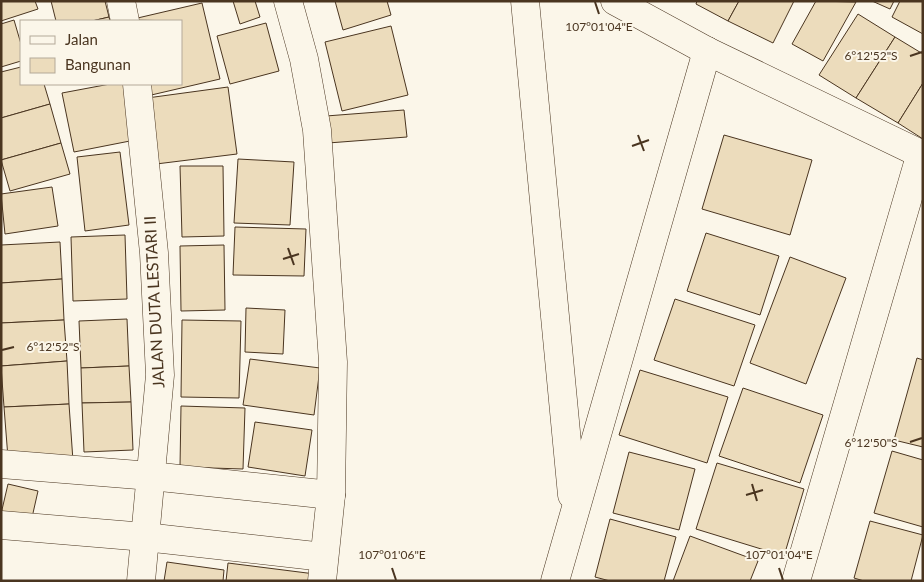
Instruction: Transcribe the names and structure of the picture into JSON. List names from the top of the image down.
{
  "streets": {
    "street": ["JALAN DUTA LESTARI II"]
  },
  "legend": ["Jalan", "Bangunan"],
  "coordinates": [
    "107°01'04\"E",
    "6°12'52\"S",
    "6°12'50\"S",
    "107°01'06\"E"
  ]
}
